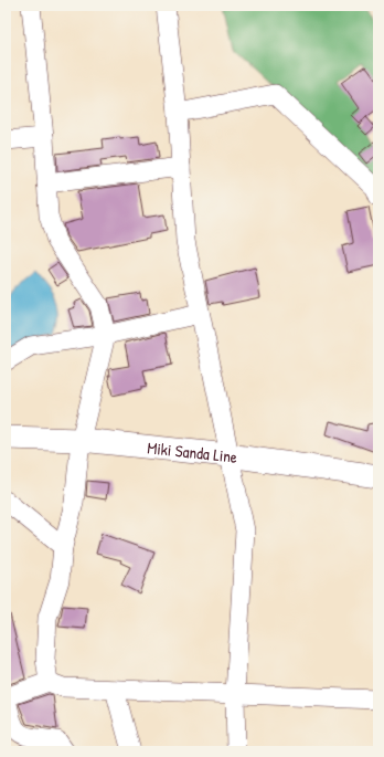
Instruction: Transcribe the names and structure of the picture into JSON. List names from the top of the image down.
{
  "streets": {
    "main road": ["Miki Sanda Line"]
  }
}
